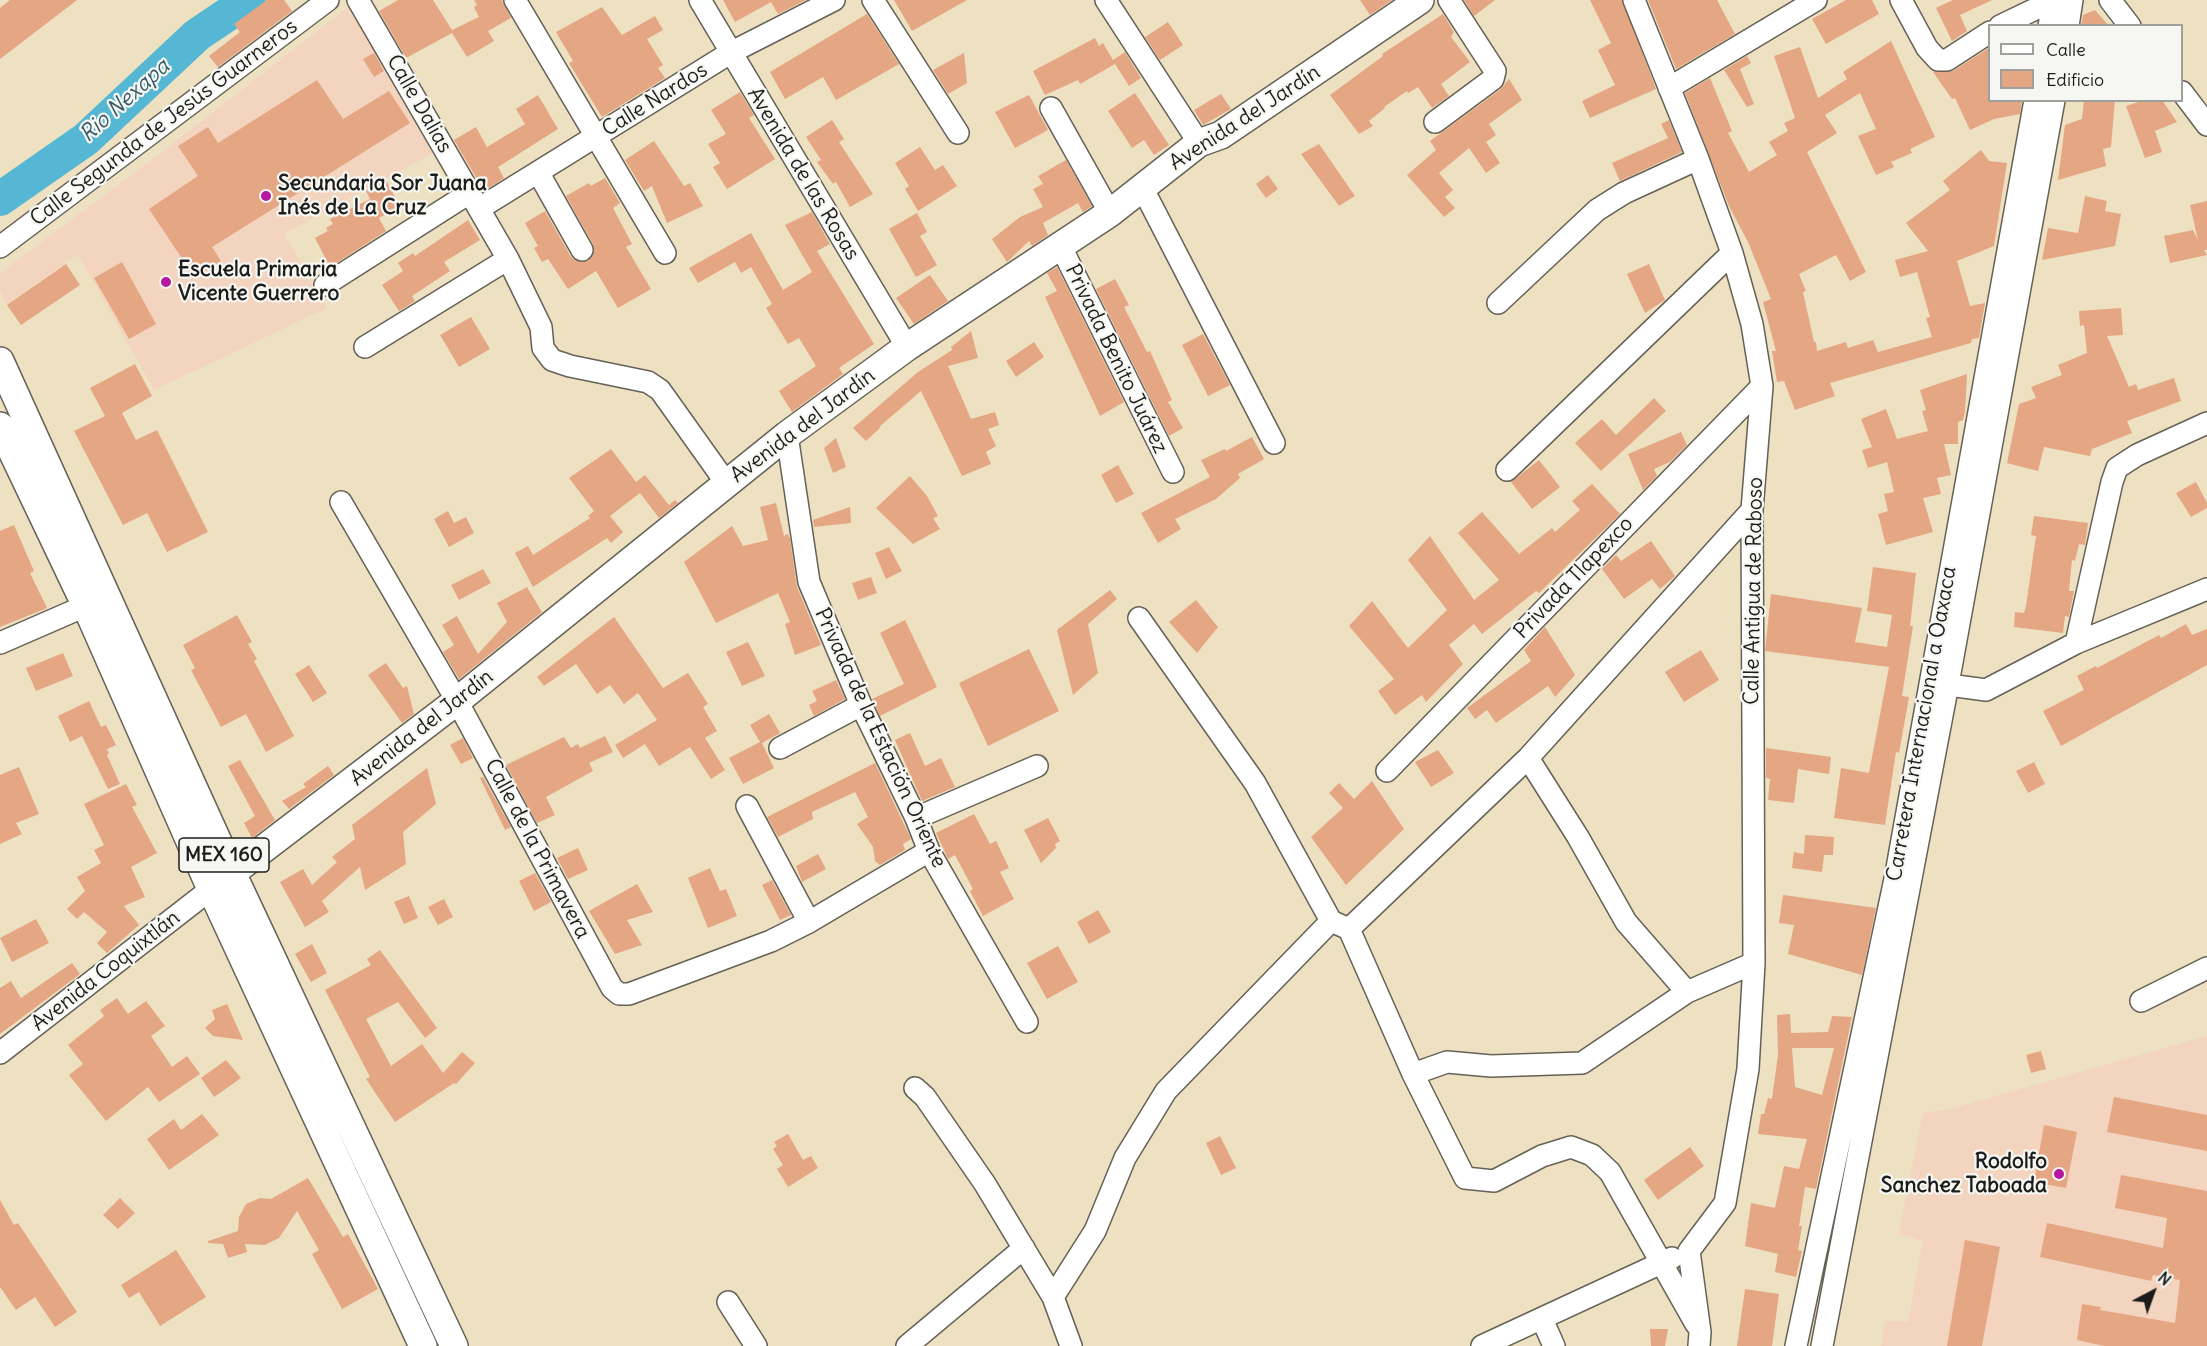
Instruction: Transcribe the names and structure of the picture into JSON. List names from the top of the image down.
{
  "streets": {
    "main road": ["Avenida del Jardín", "MEX 160"],
    "street": [
      "Calle Nardos",
      "Calle Dalias",
      "Calle Segunda de Jesús Guarneros",
      "Avenida de las Rosas",
      "Privada Benito Juárez",
      "Privada Tlapexco",
      "Calle Antigua de Raboso",
      "Carretera Internacional a Oaxaca",
      "Privada de la Estación Oriente",
      "Calle de la Primavera",
      "Avenida Coquixtlán"
    ]
  },
  "crossings": [
    ["Calle Nardos", "Calle Dalias"],
    ["Calle Nardos", "Avenida de las Rosas"],
    ["Calle Dalias", "Avenida del Jardín"],
    ["Avenida del Jardín", "Avenida de las Rosas"],
    ["Avenida del Jardín", "Privada Benito Juárez"],
    ["Avenida del Jardín", "Privada de la Estación Oriente"],
    ["Avenida del Jardín", "Calle de la Primavera"],
    ["Avenida del Jardín", "MEX 160"],
    ["Avenida del Jardín", "Avenida Coquixtlán"],
    ["Privada Tlapexco", "Calle Antigua de Raboso"],
    ["MEX 160", "Avenida Coquixtlán"]
  ],
  "water": ["Rio Nexapa"],
  "places": ["Secundaria Sor Juana Inés de La Cruz", "Escuela Primaria Vicente Guerrero", "Rodolfo Sanchez Taboada"],
  "legend": ["Calle", "Edificio"],
  "north": "top right"
}
